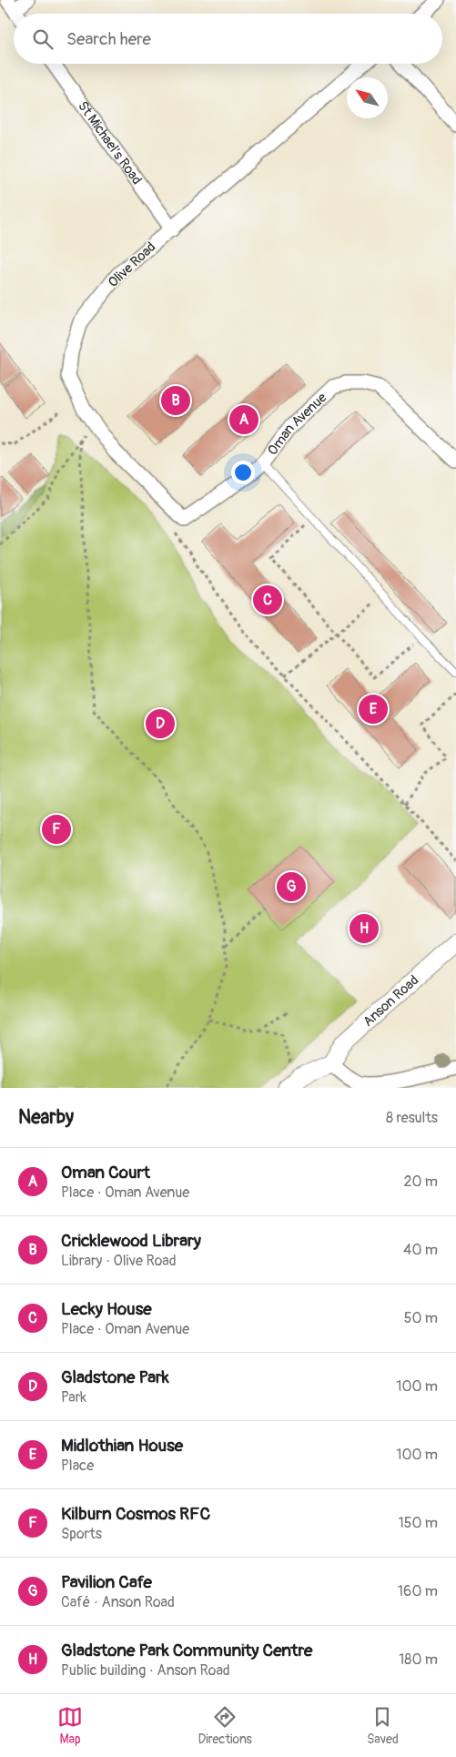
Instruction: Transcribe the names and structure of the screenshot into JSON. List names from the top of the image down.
{
  "streets": {
    "street": [
      "St Michael's Road",
      "Olive Road",
      "Oman Avenue",
      "Anson Road"
    ]
  },
  "crossings": [
    ["St Michael's Road", "Olive Road"],
    ["Olive Road", "Oman Avenue"]
  ],
  "north": "top left",
  "page": {
    "search": "Search here",
    "pins": [
      "B",
      "A",
      "C",
      "E",
      "D",
      "F",
      "G",
      "H"
    ],
    "heading": ["Nearby", "8 results"],
    "list": [
      {
        "mark": "A",
        "name": "Oman Court",
        "note": "Place · Oman Avenue",
        "value": "20 m"
      },
      {
        "mark": "B",
        "name": "Cricklewood Library",
        "note": "Library · Olive Road",
        "value": "40 m"
      },
      {
        "mark": "C",
        "name": "Lecky House",
        "note": "Place · Oman Avenue",
        "value": "50 m"
      },
      {
        "mark": "D",
        "name": "Gladstone Park",
        "note": "Park",
        "value": "100 m"
      },
      {
        "mark": "E",
        "name": "Midlothian House",
        "note": "Place",
        "value": "100 m"
      },
      {
        "mark": "F",
        "name": "Kilburn Cosmos RFC",
        "note": "Sports",
        "value": "150 m"
      },
      {
        "mark": "G",
        "name": "Pavilion Cafe",
        "note": "Café · Anson Road",
        "value": "160 m"
      },
      {
        "mark": "H",
        "name": "Gladstone Park Community Centre",
        "note": "Public building · Anson Road",
        "value": "180 m"
      }
    ],
    "nav": ["Map", "Directions", "Saved"]
  }
}
